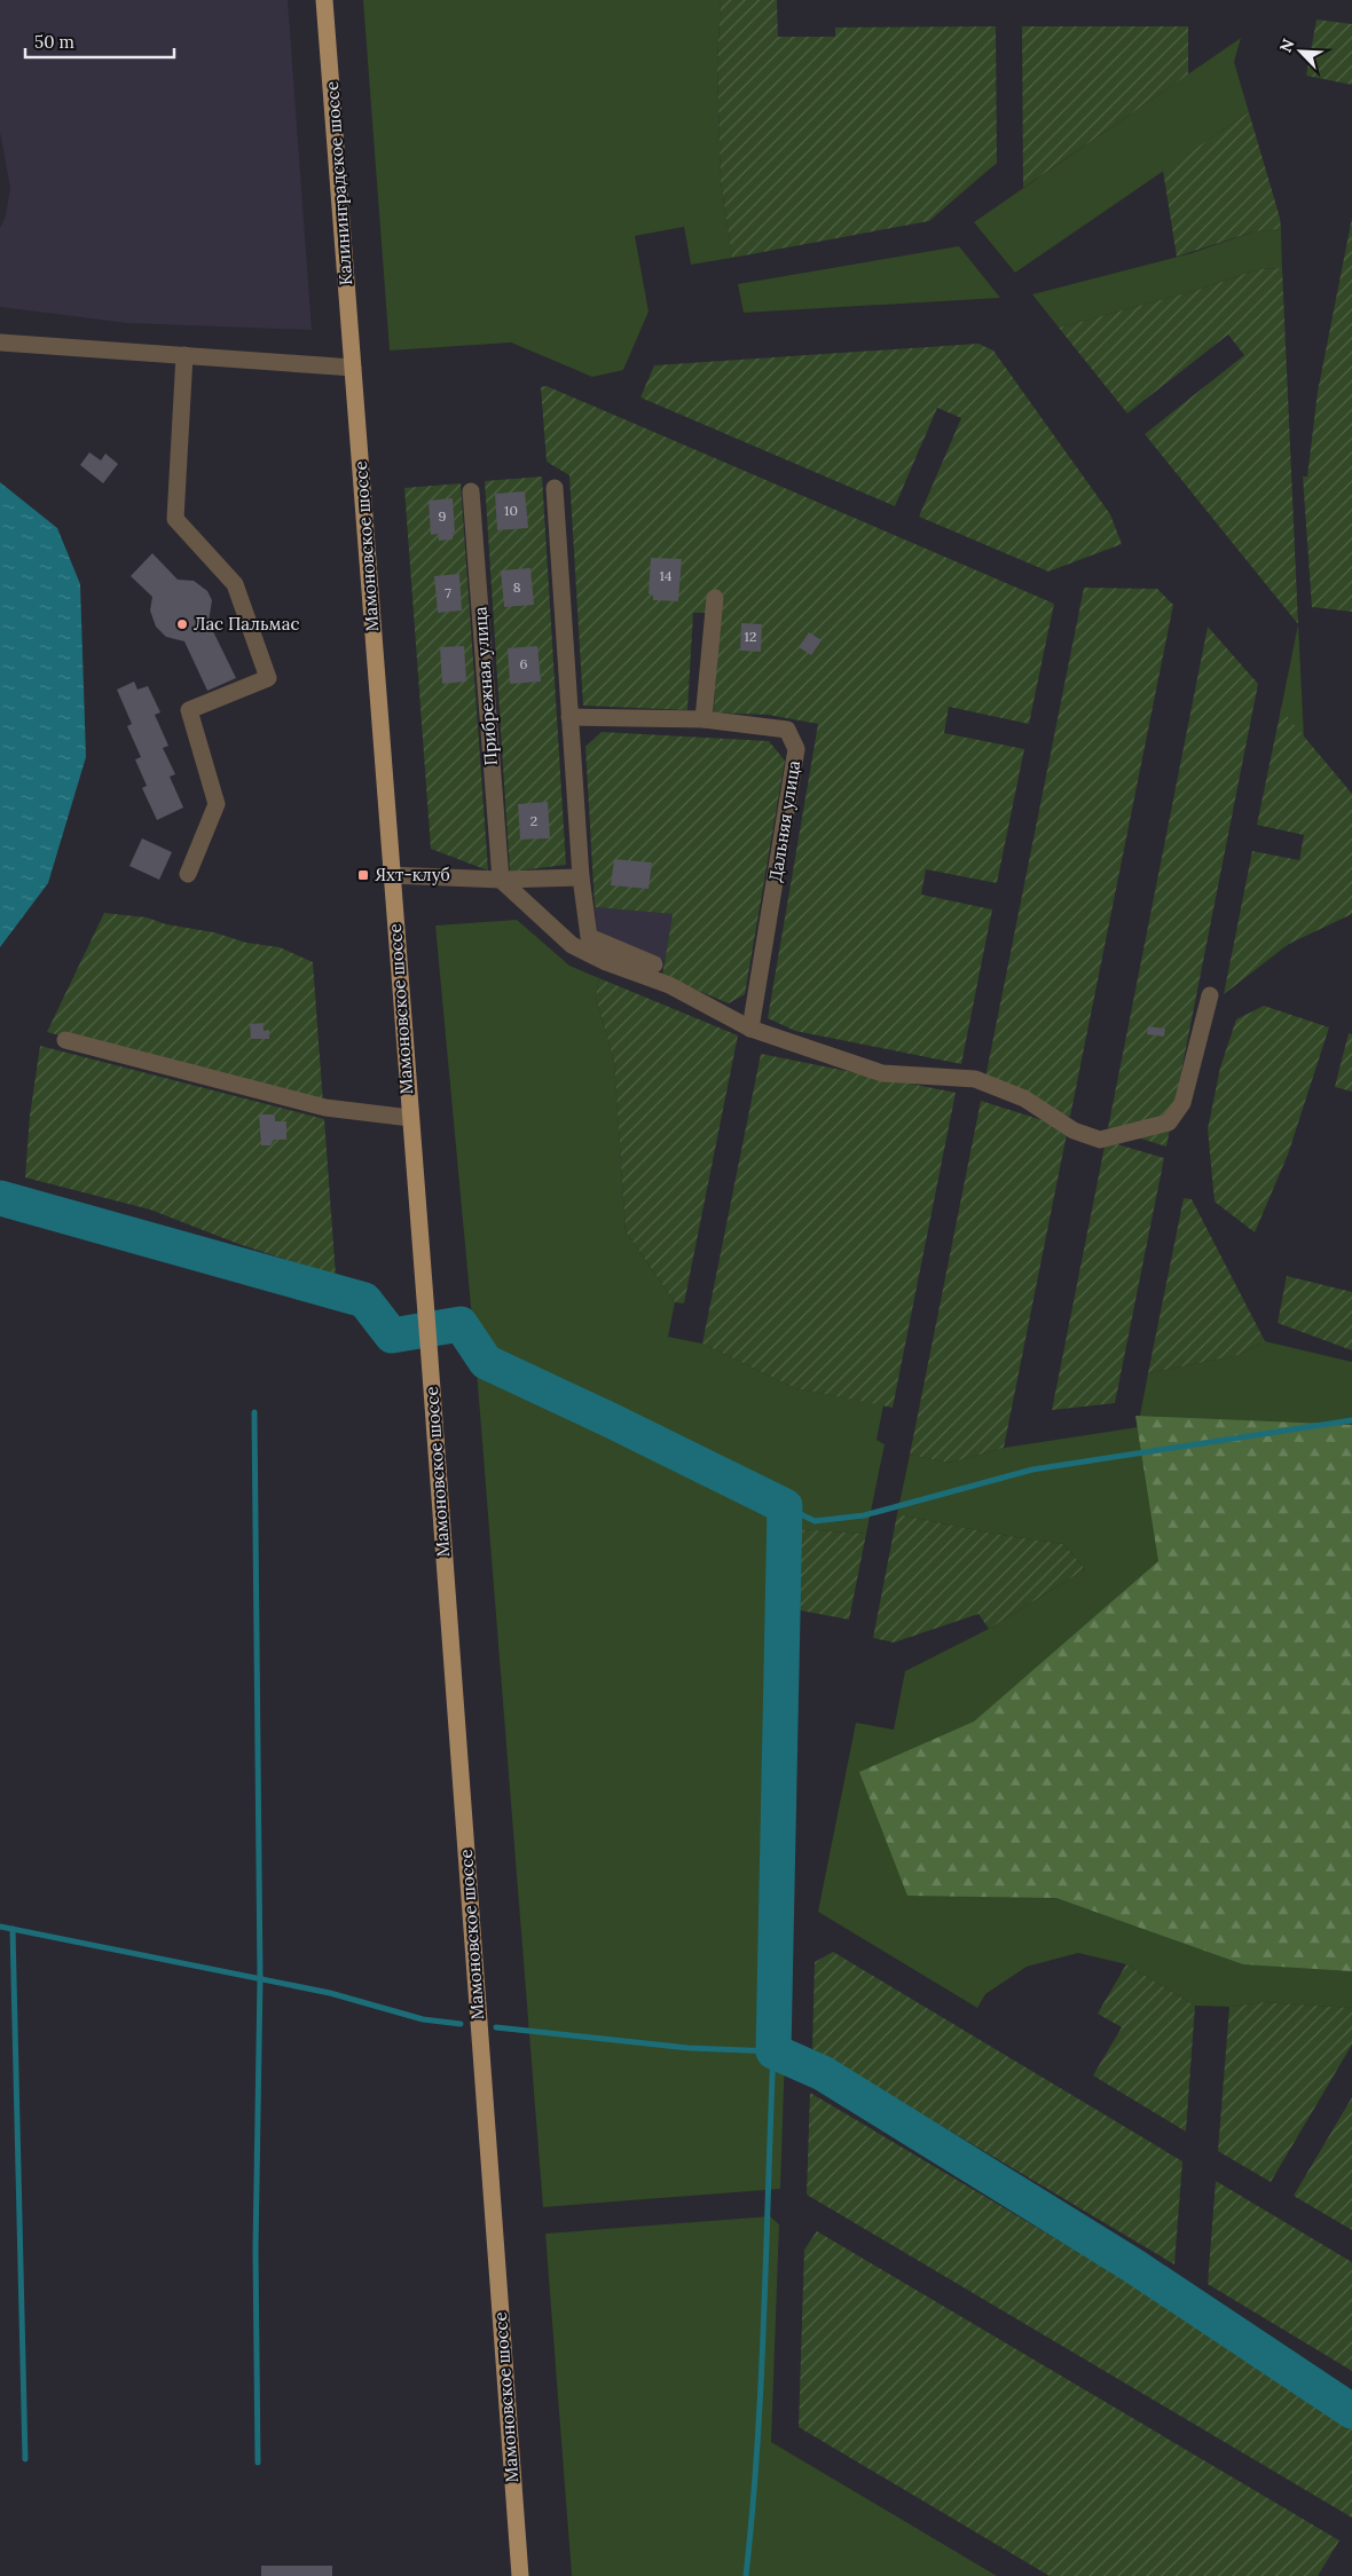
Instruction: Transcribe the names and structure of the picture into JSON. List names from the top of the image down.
{
  "streets": {
    "main road": ["Калининградское шоссе", "Мамоновское шоссе"],
    "street": ["Прибрежная улица", "Дальняя улица"]
  },
  "crossings": [
    ["Калининградское шоссе", "Мамоновское шоссе"]
  ],
  "places": {
    "other": ["Лас Пальмас"],
    "transit": ["Яхт-клуб"]
  },
  "house_numbers": [
    "10",
    "9",
    "14",
    "8",
    "7",
    "12",
    "6",
    "2"
  ],
  "scale_bar": "50 m",
  "north": "top left"
}
